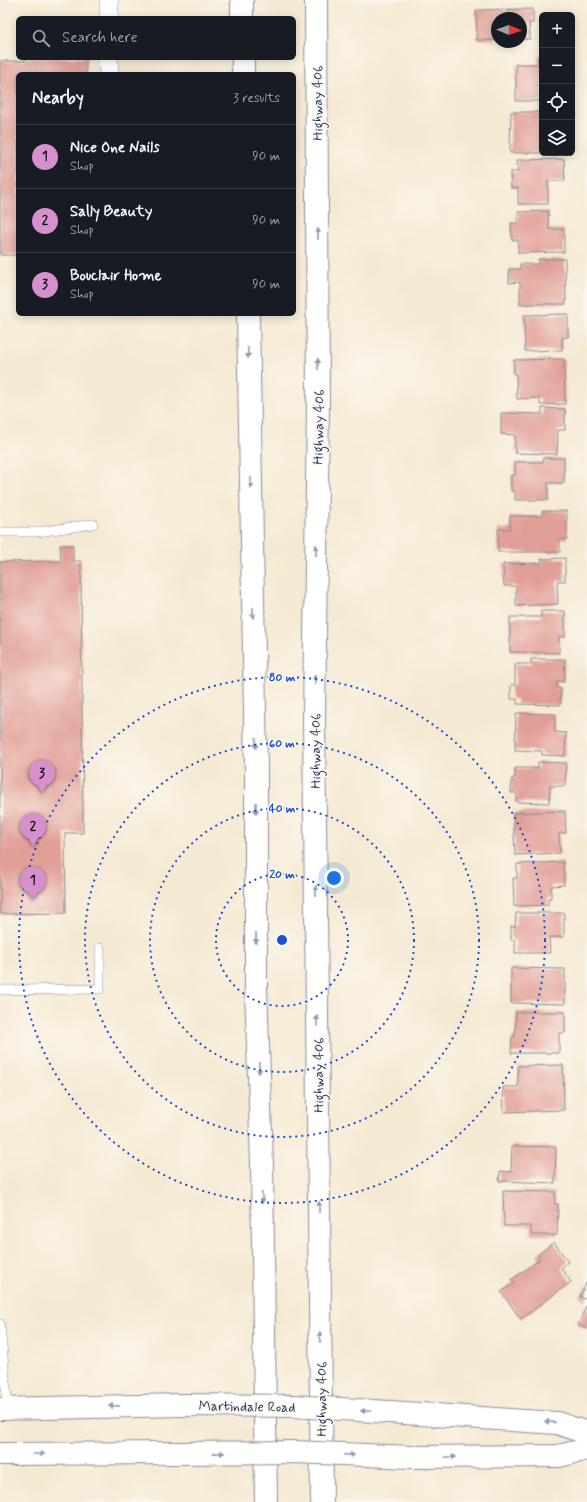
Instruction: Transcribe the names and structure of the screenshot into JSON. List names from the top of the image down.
{
  "streets": {
    "main road": ["Highway 406", "Martindale Road"]
  },
  "north": "right",
  "page": {
    "map_buttons": ["+", "−"],
    "search": "Search here",
    "heading": ["Nearby", "3 results"],
    "list": [
      {
        "mark": "1",
        "name": "Nice One Nails",
        "note": "Shop",
        "value": "90 m"
      },
      {
        "mark": "2",
        "name": "Sally Beauty",
        "note": "Shop",
        "value": "90 m"
      },
      {
        "mark": "3",
        "name": "Bouclair Home",
        "note": "Shop",
        "value": "90 m"
      }
    ],
    "pins": ["3", "2", "1"]
  },
  "rings": [
    "80 m",
    "60 m",
    "40 m",
    "20 m"
  ]
}
